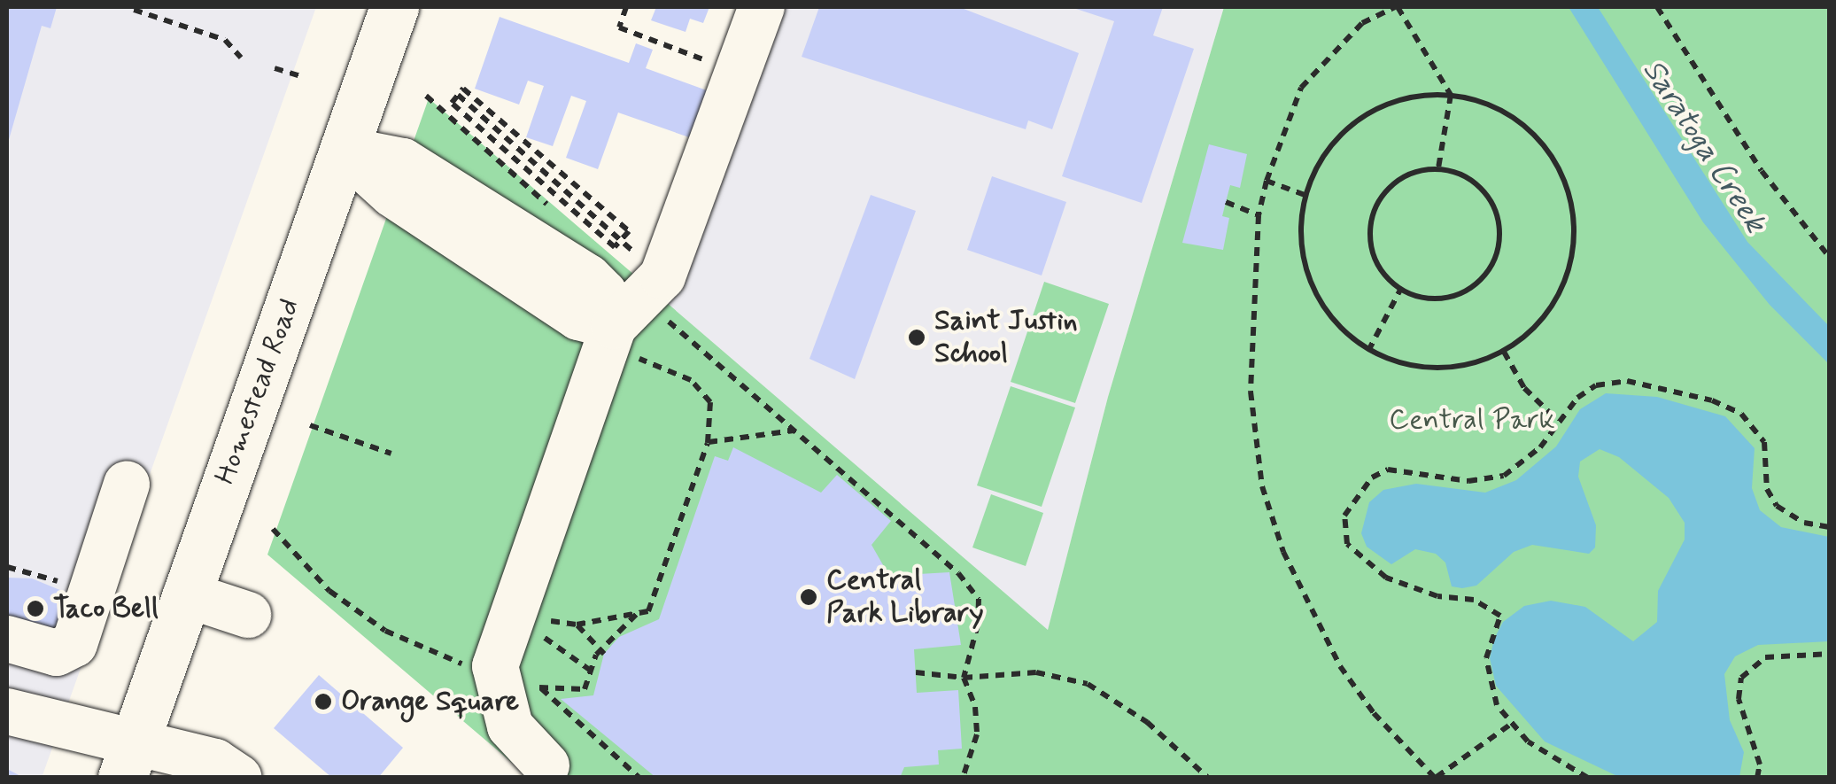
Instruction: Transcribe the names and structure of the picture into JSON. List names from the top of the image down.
{
  "streets": {
    "main road": ["Homestead Road"]
  },
  "water": ["Saratoga Creek"],
  "parks": ["Central Park"],
  "places": [
    "Saint Justin School",
    "Central Park Library",
    "Taco Bell",
    "Orange Square"
  ]
}
